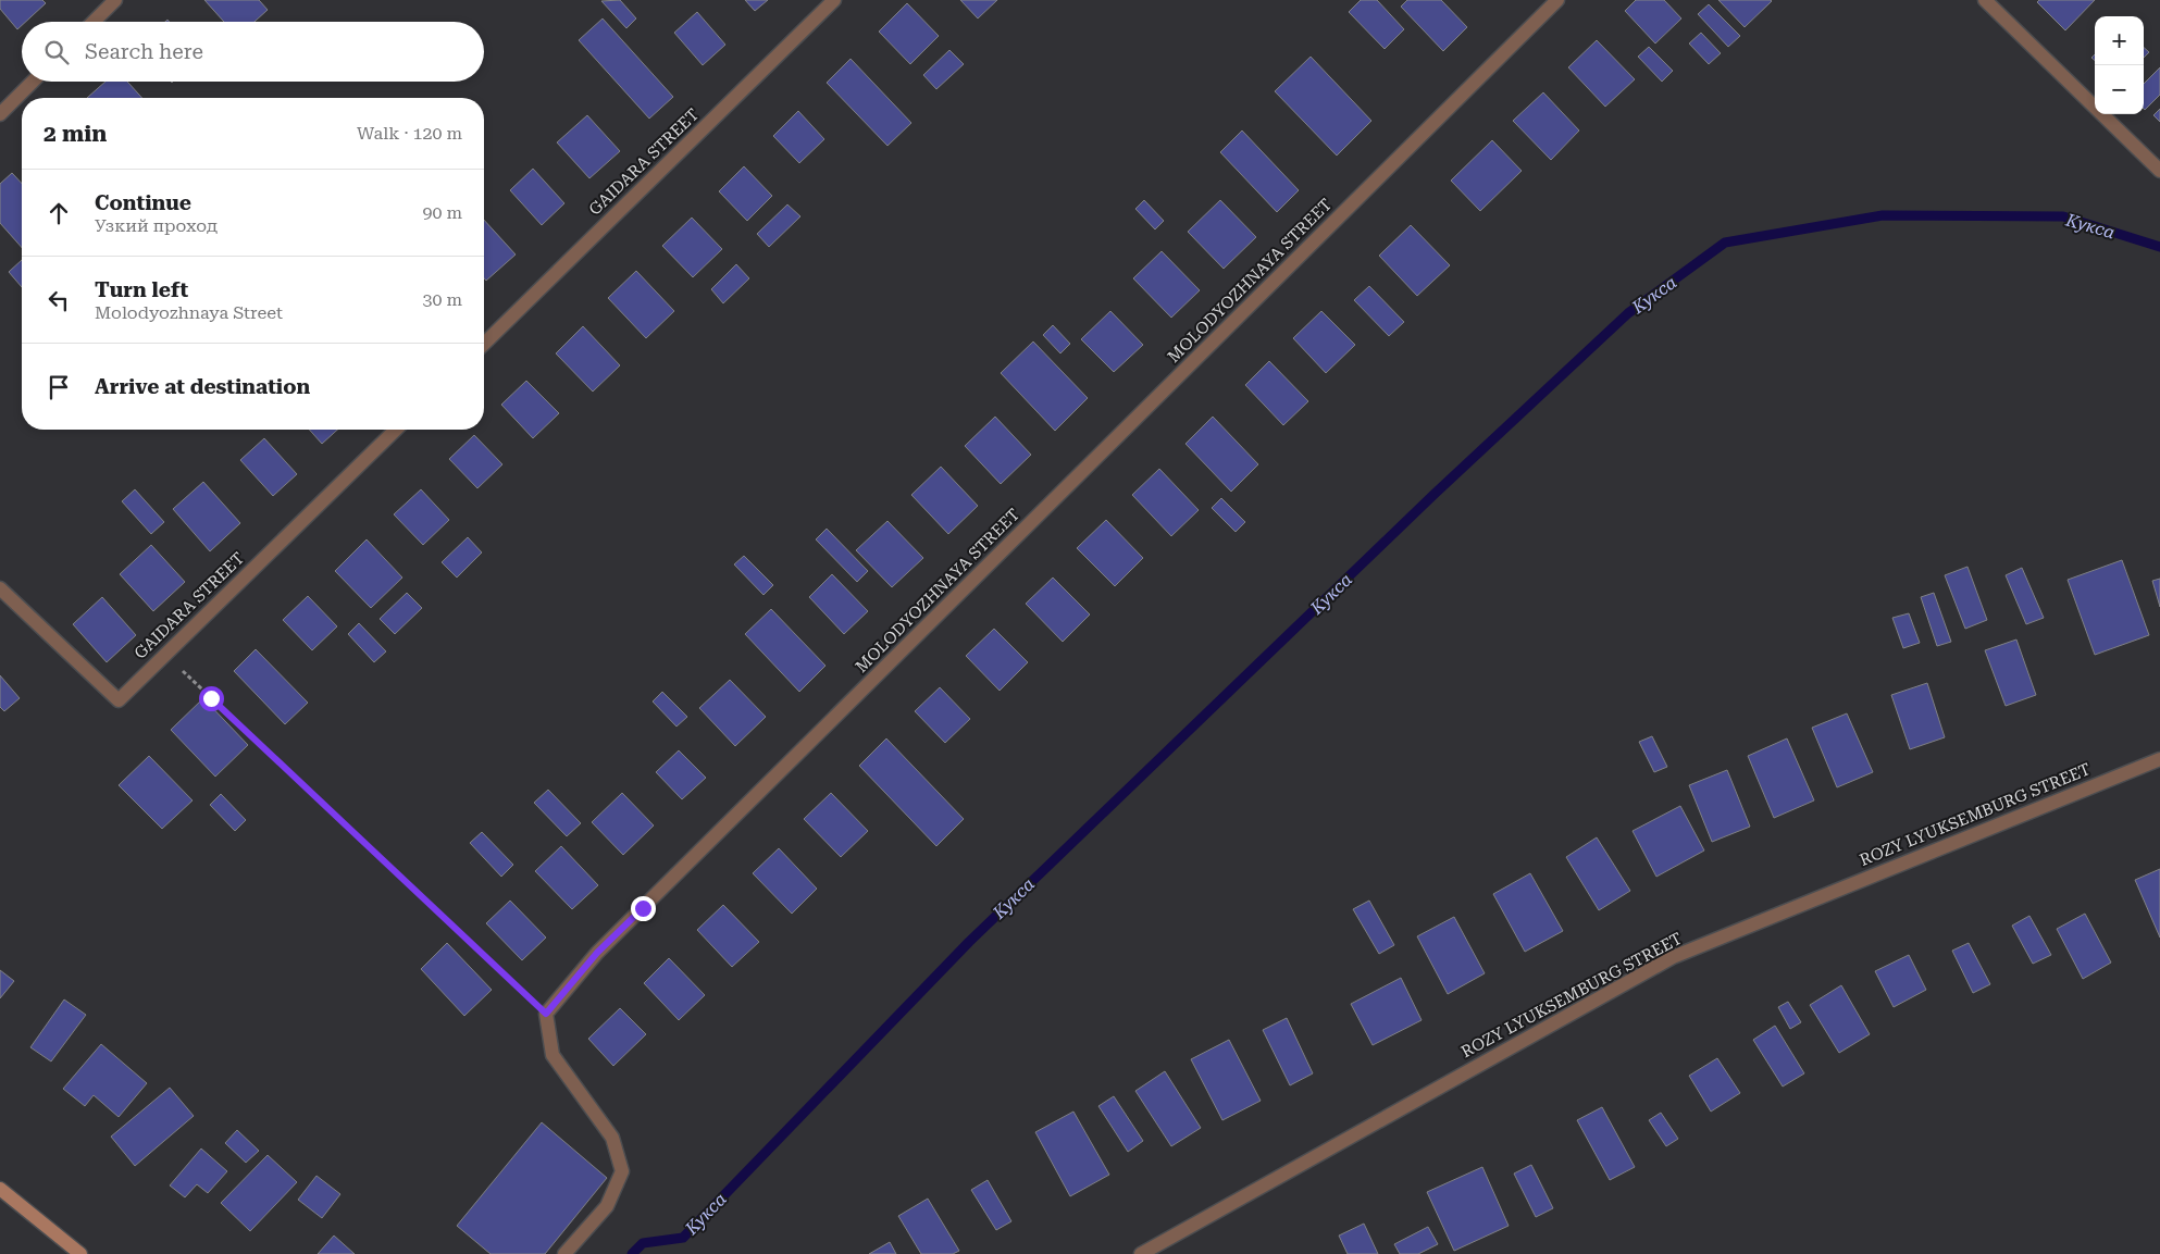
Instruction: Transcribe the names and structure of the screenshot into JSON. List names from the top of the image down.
{
  "streets": {
    "street": ["GAIDARA STREET", "MOLODYOZHNAYA STREET", "ROZY LYUKSEMBURG STREET"]
  },
  "water": ["Кукса"],
  "page": {
    "map_buttons": ["+", "−"],
    "search": "Search here",
    "heading": ["2 min", "Walk · 120 m"],
    "list": [
      ["Continue", "Узкий проход", "90 m"],
      ["Turn left", "Molodyozhnaya Street", "30 m"],
      "Arrive at destination"
    ]
  }
}
